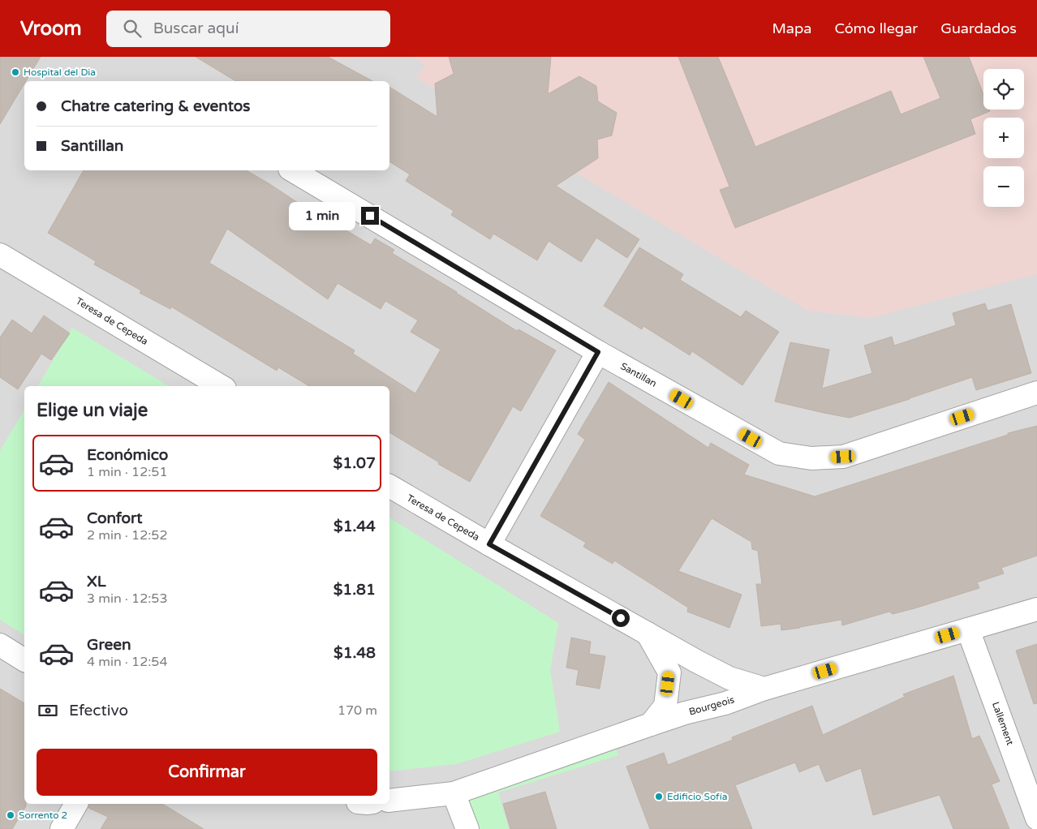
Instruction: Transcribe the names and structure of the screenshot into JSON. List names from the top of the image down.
{
  "streets": {
    "street": [
      "Teresa de Cepeda",
      "Santillan",
      "Bourgeois",
      "Lallement"
    ]
  },
  "crossings": [
    ["Teresa de Cepeda", "Bourgeois"],
    ["Bourgeois", "Lallement"]
  ],
  "places": ["Hospital del Dia", "Edificio Sofía", "Sorrento 2"],
  "page": {
    "header": "Vroom",
    "search": "Buscar aquí",
    "nav": ["Mapa", "Cómo llegar", "Guardados"],
    "map_buttons": ["+", "−"],
    "banner": ["Chatre catering & eventos", "Santillan"],
    "bubble": "1 min",
    "heading": "Elige un viaje",
    "list": [
      {
        "name": "Económico",
        "note": "1 min · 12:51",
        "value": "$1.07"
      },
      {
        "name": "Confort",
        "note": "2 min · 12:52",
        "value": "$1.44"
      },
      {
        "name": "XL",
        "note": "3 min · 12:53",
        "value": "$1.81"
      },
      {
        "name": "Green",
        "note": "4 min · 12:54",
        "value": "$1.48"
      }
    ],
    "pay": ["Efectivo", "170 m"],
    "buttons": "Confirmar"
  }
}
